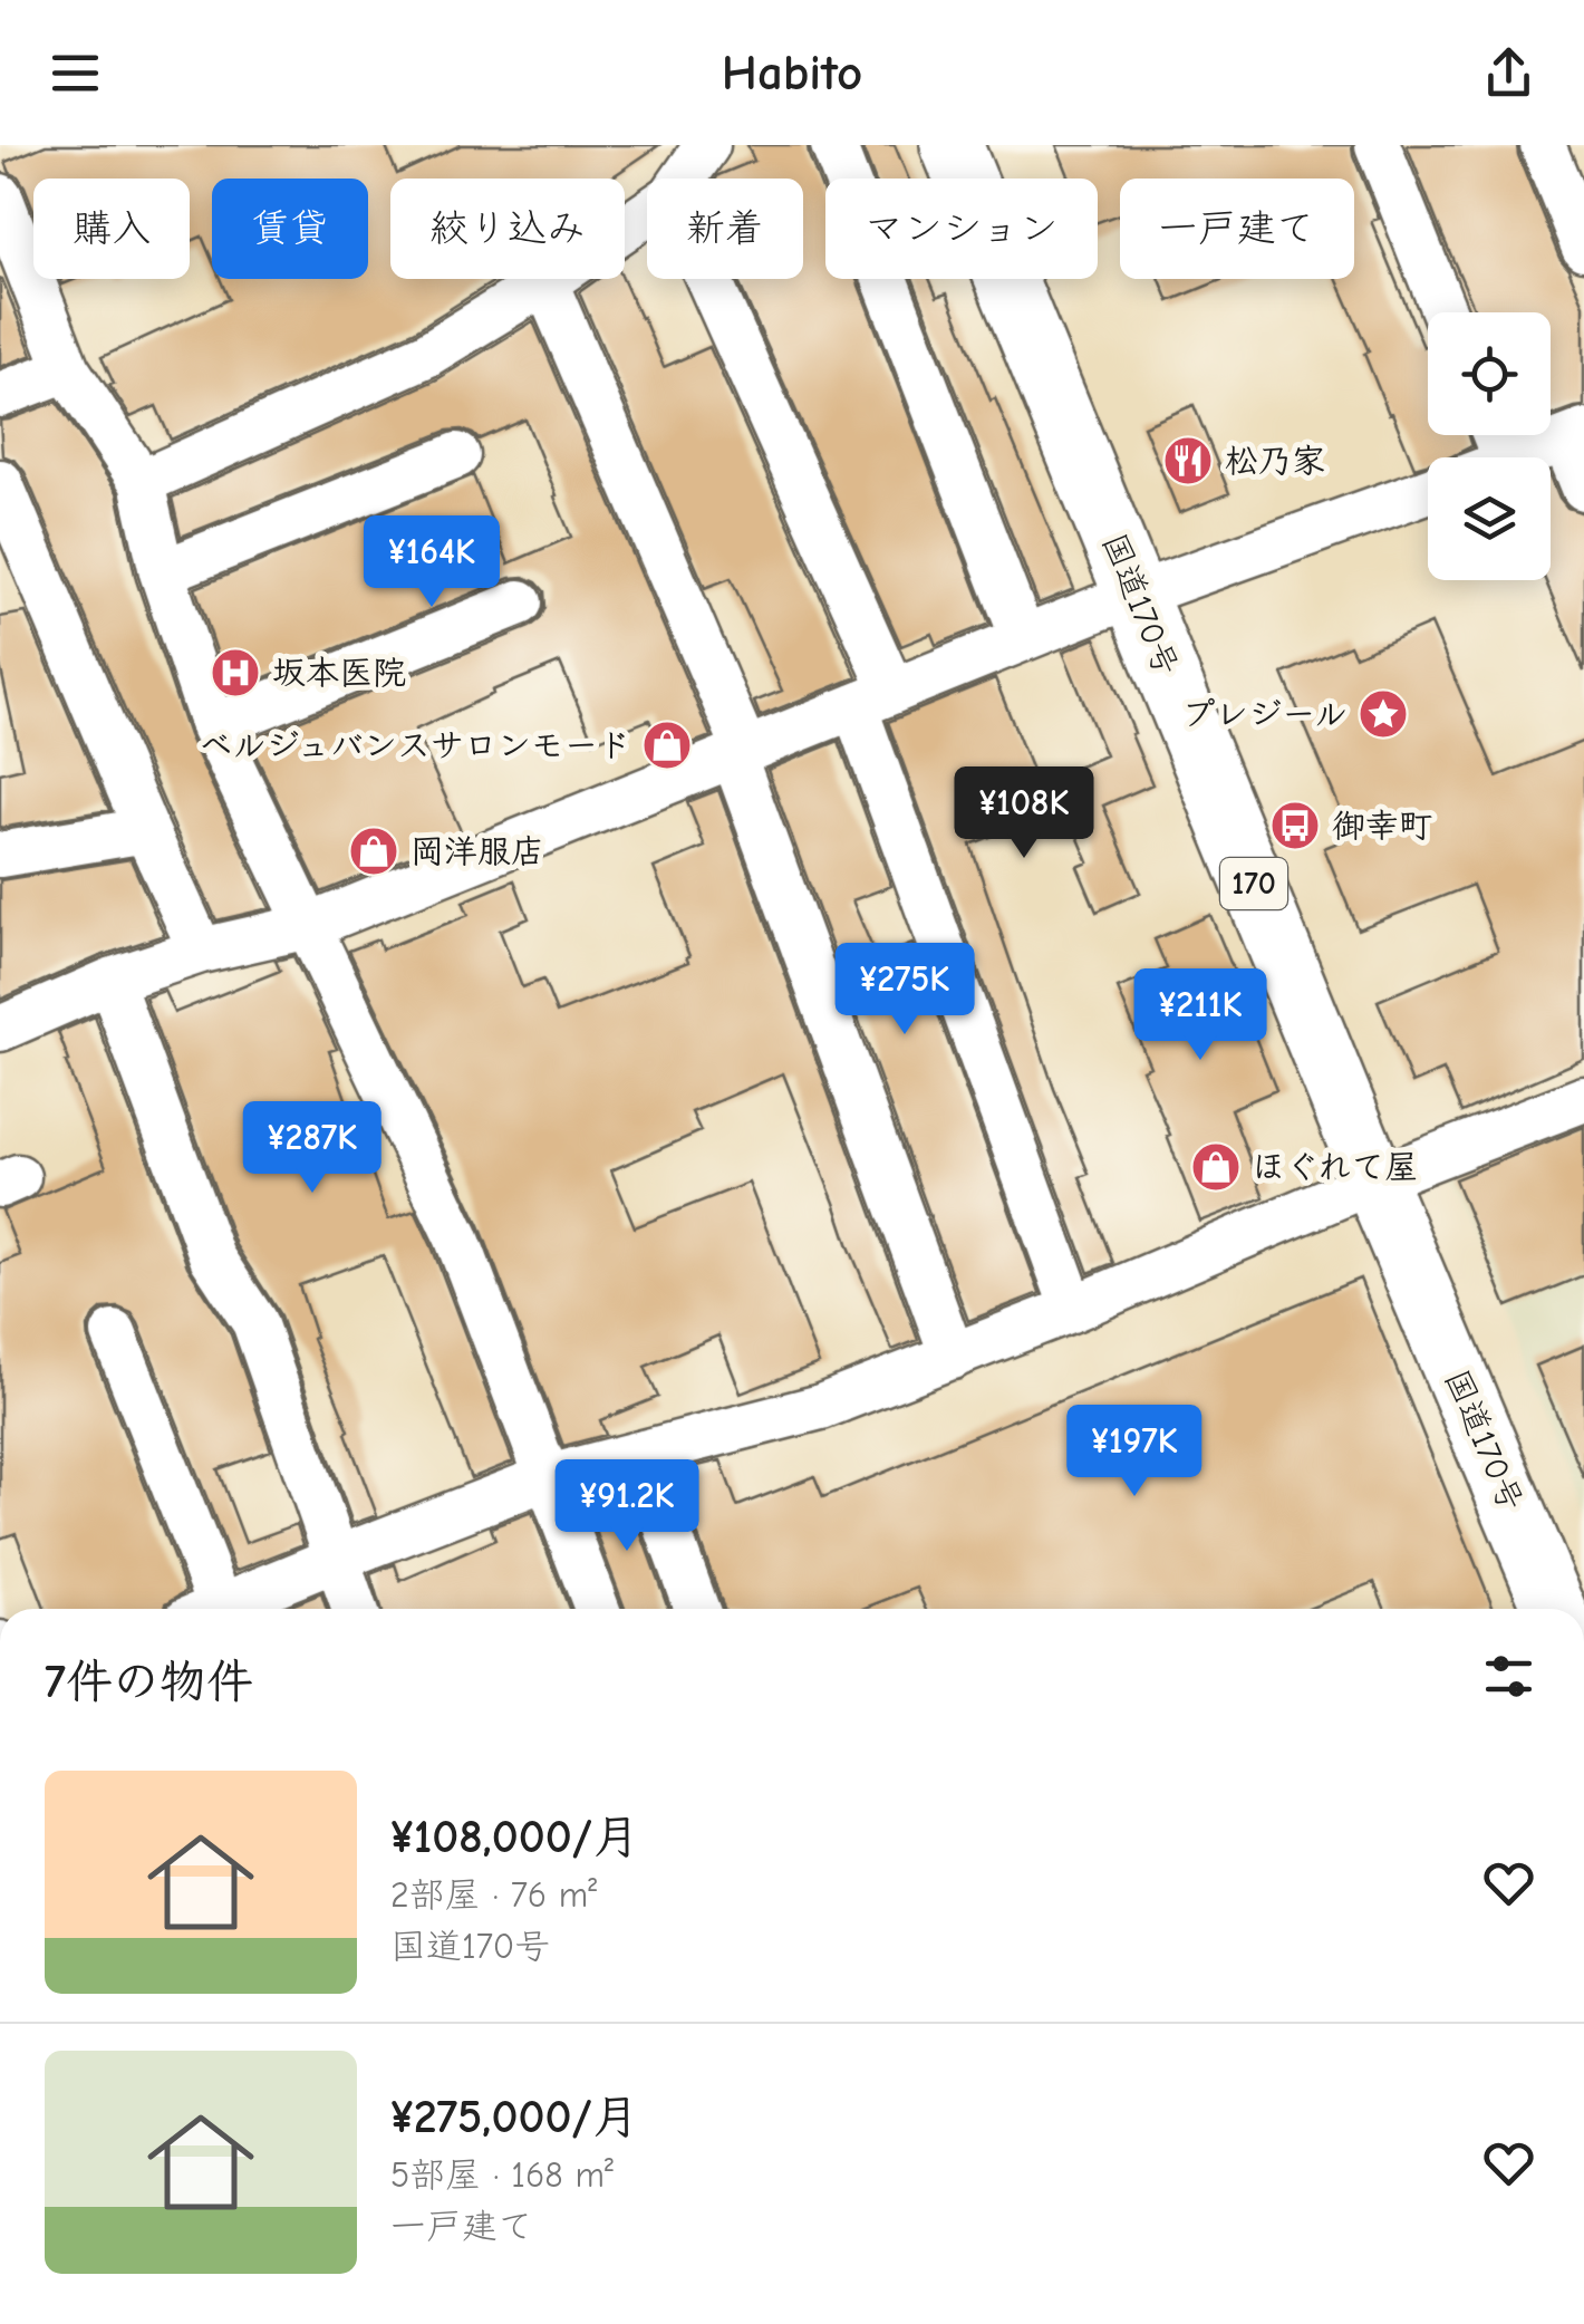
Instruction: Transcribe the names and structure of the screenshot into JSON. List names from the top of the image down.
{
  "streets": {
    "highway": ["国道170号", "170"]
  },
  "places": {
    "restaurant": ["松乃家"],
    "hospital": ["坂本医院"],
    "place": ["プレジール"],
    "shop": ["ベルジュバンスサロンモード", "岡洋服店", "ほぐれて屋"],
    "bus stop": ["御幸町"]
  },
  "page": {
    "header": "Habito",
    "chip": [
      "購入",
      "賃貸",
      "絞り込み",
      "新着",
      "マンション",
      "一戸建て"
    ],
    "price": [
      "¥164K",
      "¥108K",
      "¥275K",
      "¥211K",
      "¥287K",
      "¥197K",
      "¥91.2K"
    ],
    "heading": "7件の物件",
    "list": [
      {
        "name": "¥108,000/月",
        "note": "2部屋 · 76 m² · 国道170号"
      },
      {
        "name": "¥275,000/月",
        "note": "5部屋 · 168 m² · 一戸建て"
      }
    ]
  }
}
